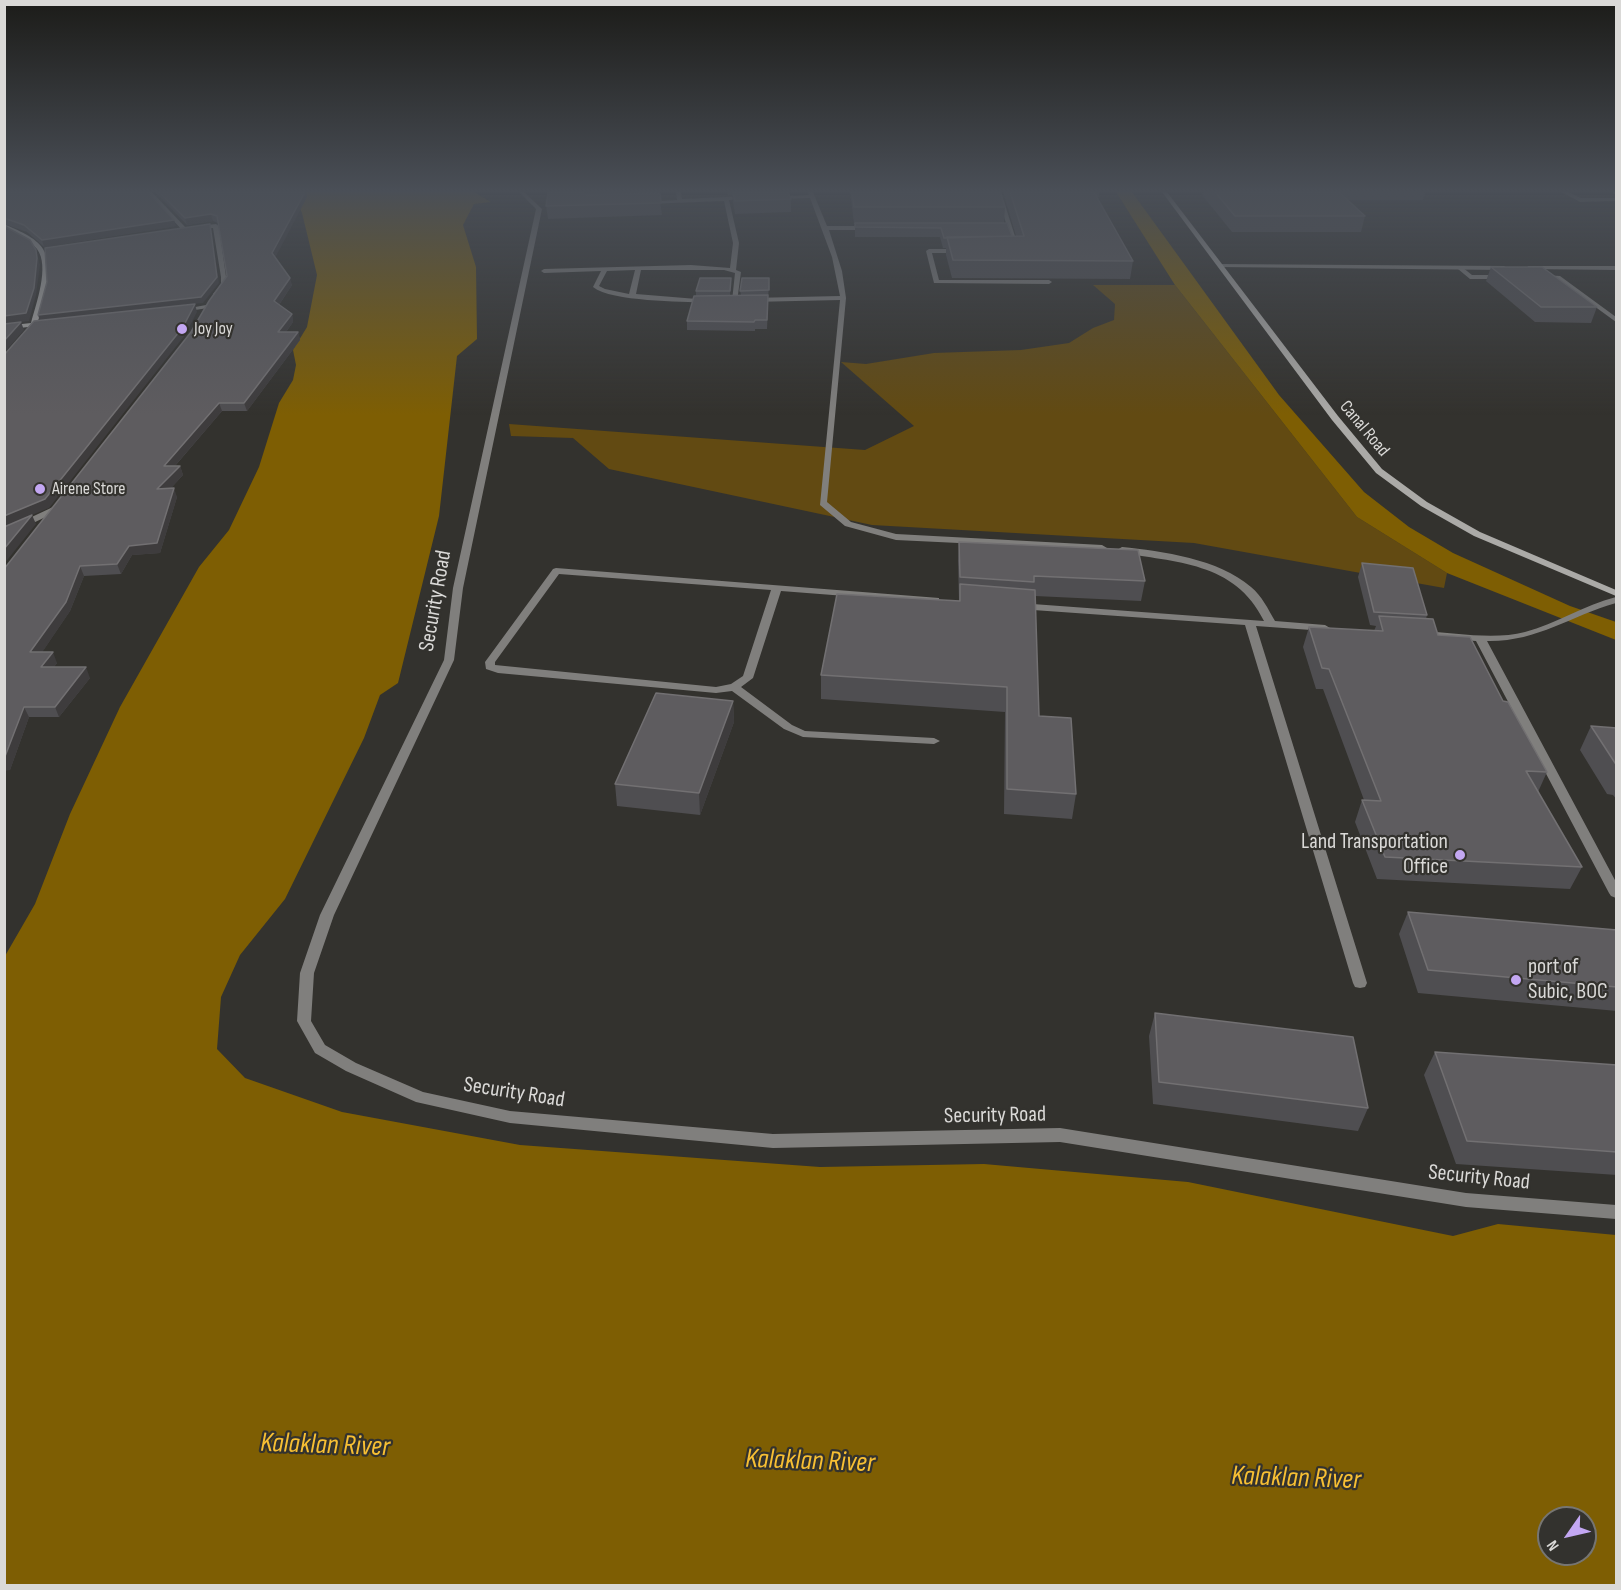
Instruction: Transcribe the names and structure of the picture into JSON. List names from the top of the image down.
{
  "streets": {
    "main road": ["Canal Road"],
    "street": ["Security Road"]
  },
  "water": ["Kalaklan River"],
  "places": [
    "Joy Joy",
    "Airene Store",
    "Land Transportation Office",
    "port of Subic, BOC"
  ],
  "north": "bottom left"
}
